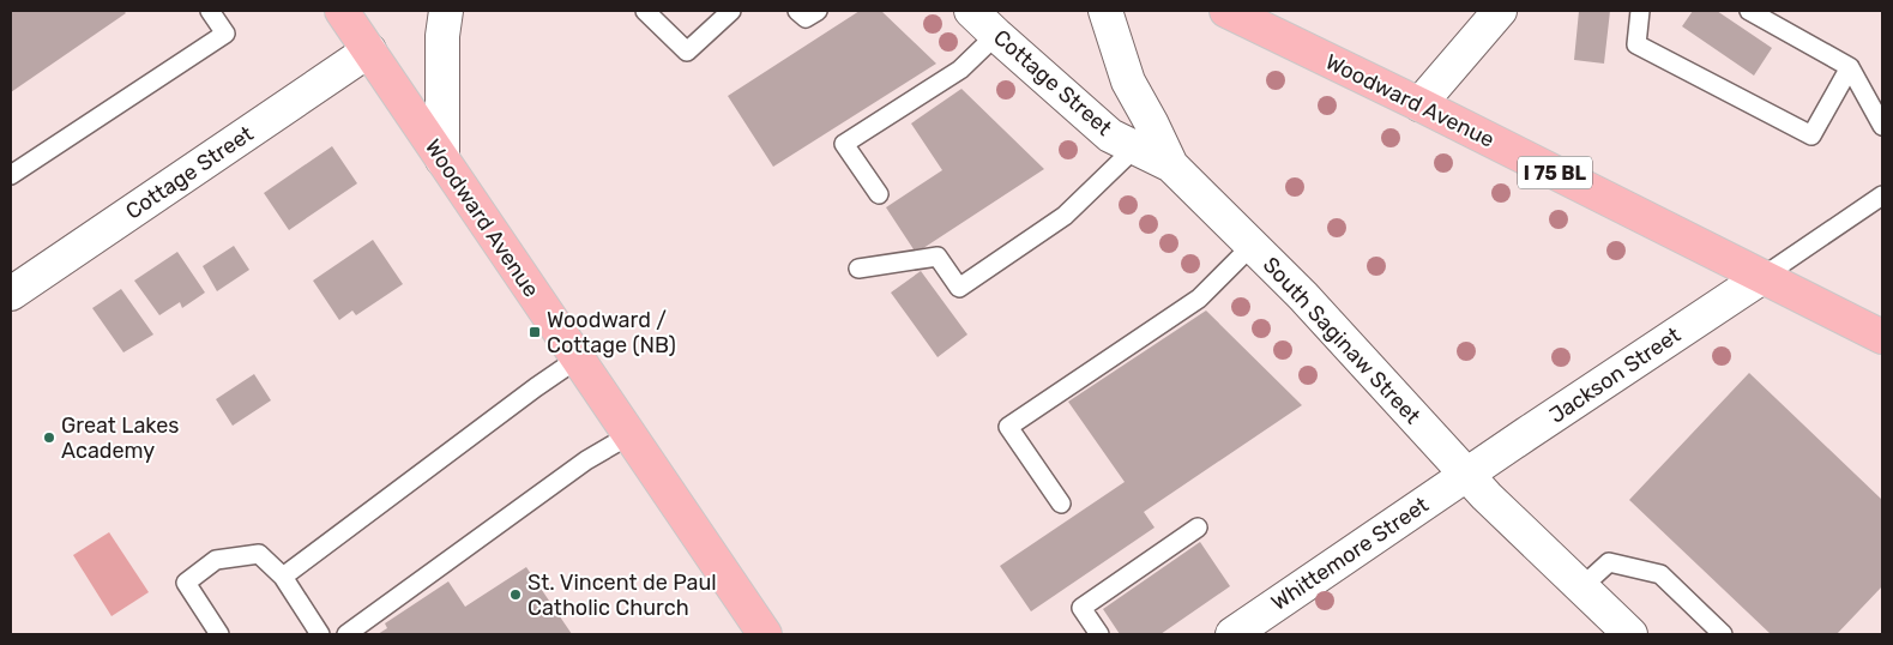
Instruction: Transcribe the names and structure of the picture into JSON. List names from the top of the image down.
{
  "streets": {
    "main road": ["Woodward Avenue", "I 75 BL"],
    "street": [
      "Cottage Street",
      "South Saginaw Street",
      "Jackson Street",
      "Whittemore Street"
    ]
  },
  "crossings": [
    ["Cottage Street", "Woodward Avenue"],
    ["Cottage Street", "South Saginaw Street"],
    ["Woodward Avenue", "Jackson Street"],
    ["South Saginaw Street", "Jackson Street"],
    ["South Saginaw Street", "Whittemore Street"],
    ["Jackson Street", "Whittemore Street"]
  ],
  "places": {
    "transit": ["Woodward / Cottage (NB)"],
    "other": ["Great Lakes Academy", "St. Vincent de Paul Catholic Church"]
  }
}
